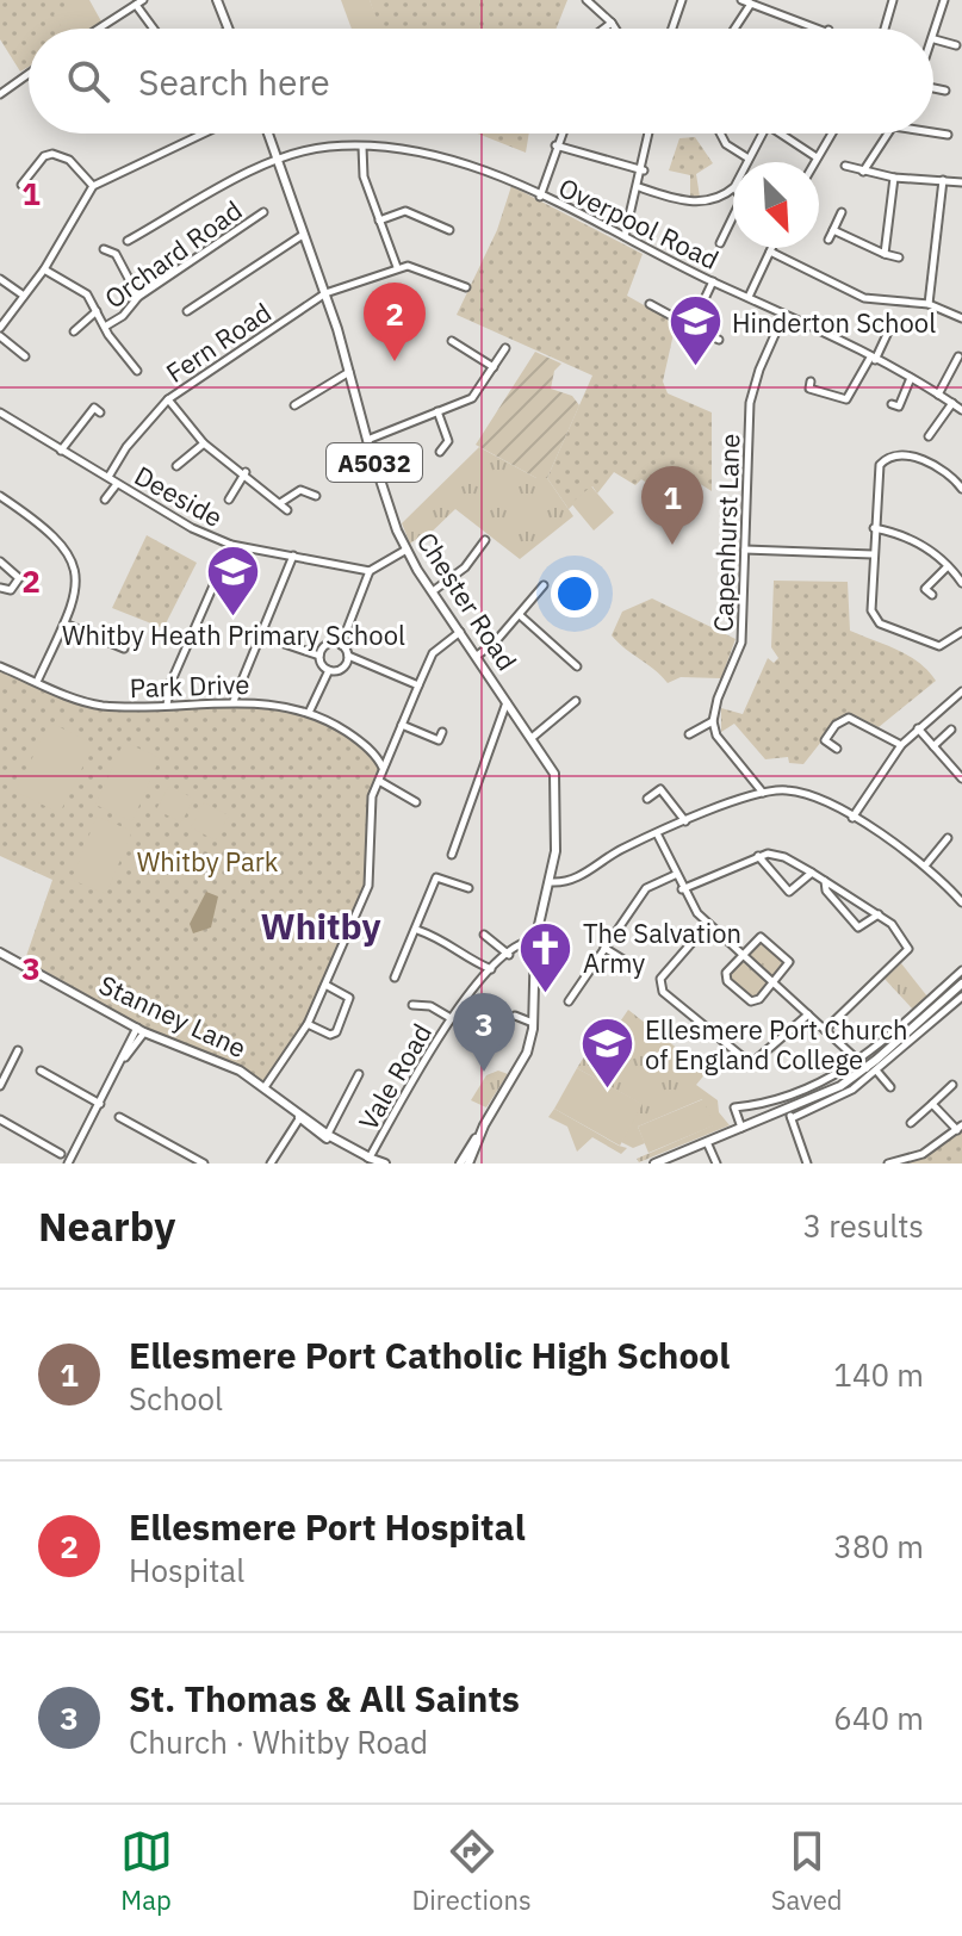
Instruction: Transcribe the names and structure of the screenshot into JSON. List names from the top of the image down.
{
  "streets": {
    "main road": ["A5032", "Chester Road", "Stanney Lane"],
    "street": [
      "Overpool Road",
      "Orchard Road",
      "Fern Road",
      "Deeside",
      "Capenhurst Lane",
      "Park Drive",
      "Vale Road"
    ]
  },
  "crossings": [
    ["Overpool Road", "Capenhurst Lane"],
    ["Overpool Road", "Chester Road"],
    ["Fern Road", "Deeside"],
    ["Fern Road", "Chester Road"],
    ["A5032", "Chester Road"],
    ["A5032", "Vale Road"],
    ["Chester Road", "Vale Road"],
    ["Stanney Lane", "Vale Road"]
  ],
  "districts": ["Whitby"],
  "parks": ["Whitby Park"],
  "places": {
    "school or university": ["Hinderton School", "Whitby Heath Primary School", "Ellesmere Port Church of England College"],
    "church": ["The Salvation Army"]
  },
  "north": "bottom right",
  "page": {
    "search": "Search here",
    "pins": ["2", "1", "3"],
    "heading": ["Nearby", "3 results"],
    "list": [
      {
        "mark": "1",
        "name": "Ellesmere Port Catholic High School",
        "note": "School",
        "value": "140 m"
      },
      {
        "mark": "2",
        "name": "Ellesmere Port Hospital",
        "note": "Hospital",
        "value": "380 m"
      },
      {
        "mark": "3",
        "name": "St. Thomas & All Saints",
        "note": "Church · Whitby Road",
        "value": "640 m"
      }
    ],
    "nav": ["Map", "Directions", "Saved"]
  },
  "grid": {
    "rows": ["1", "2", "3"]
  }
}
